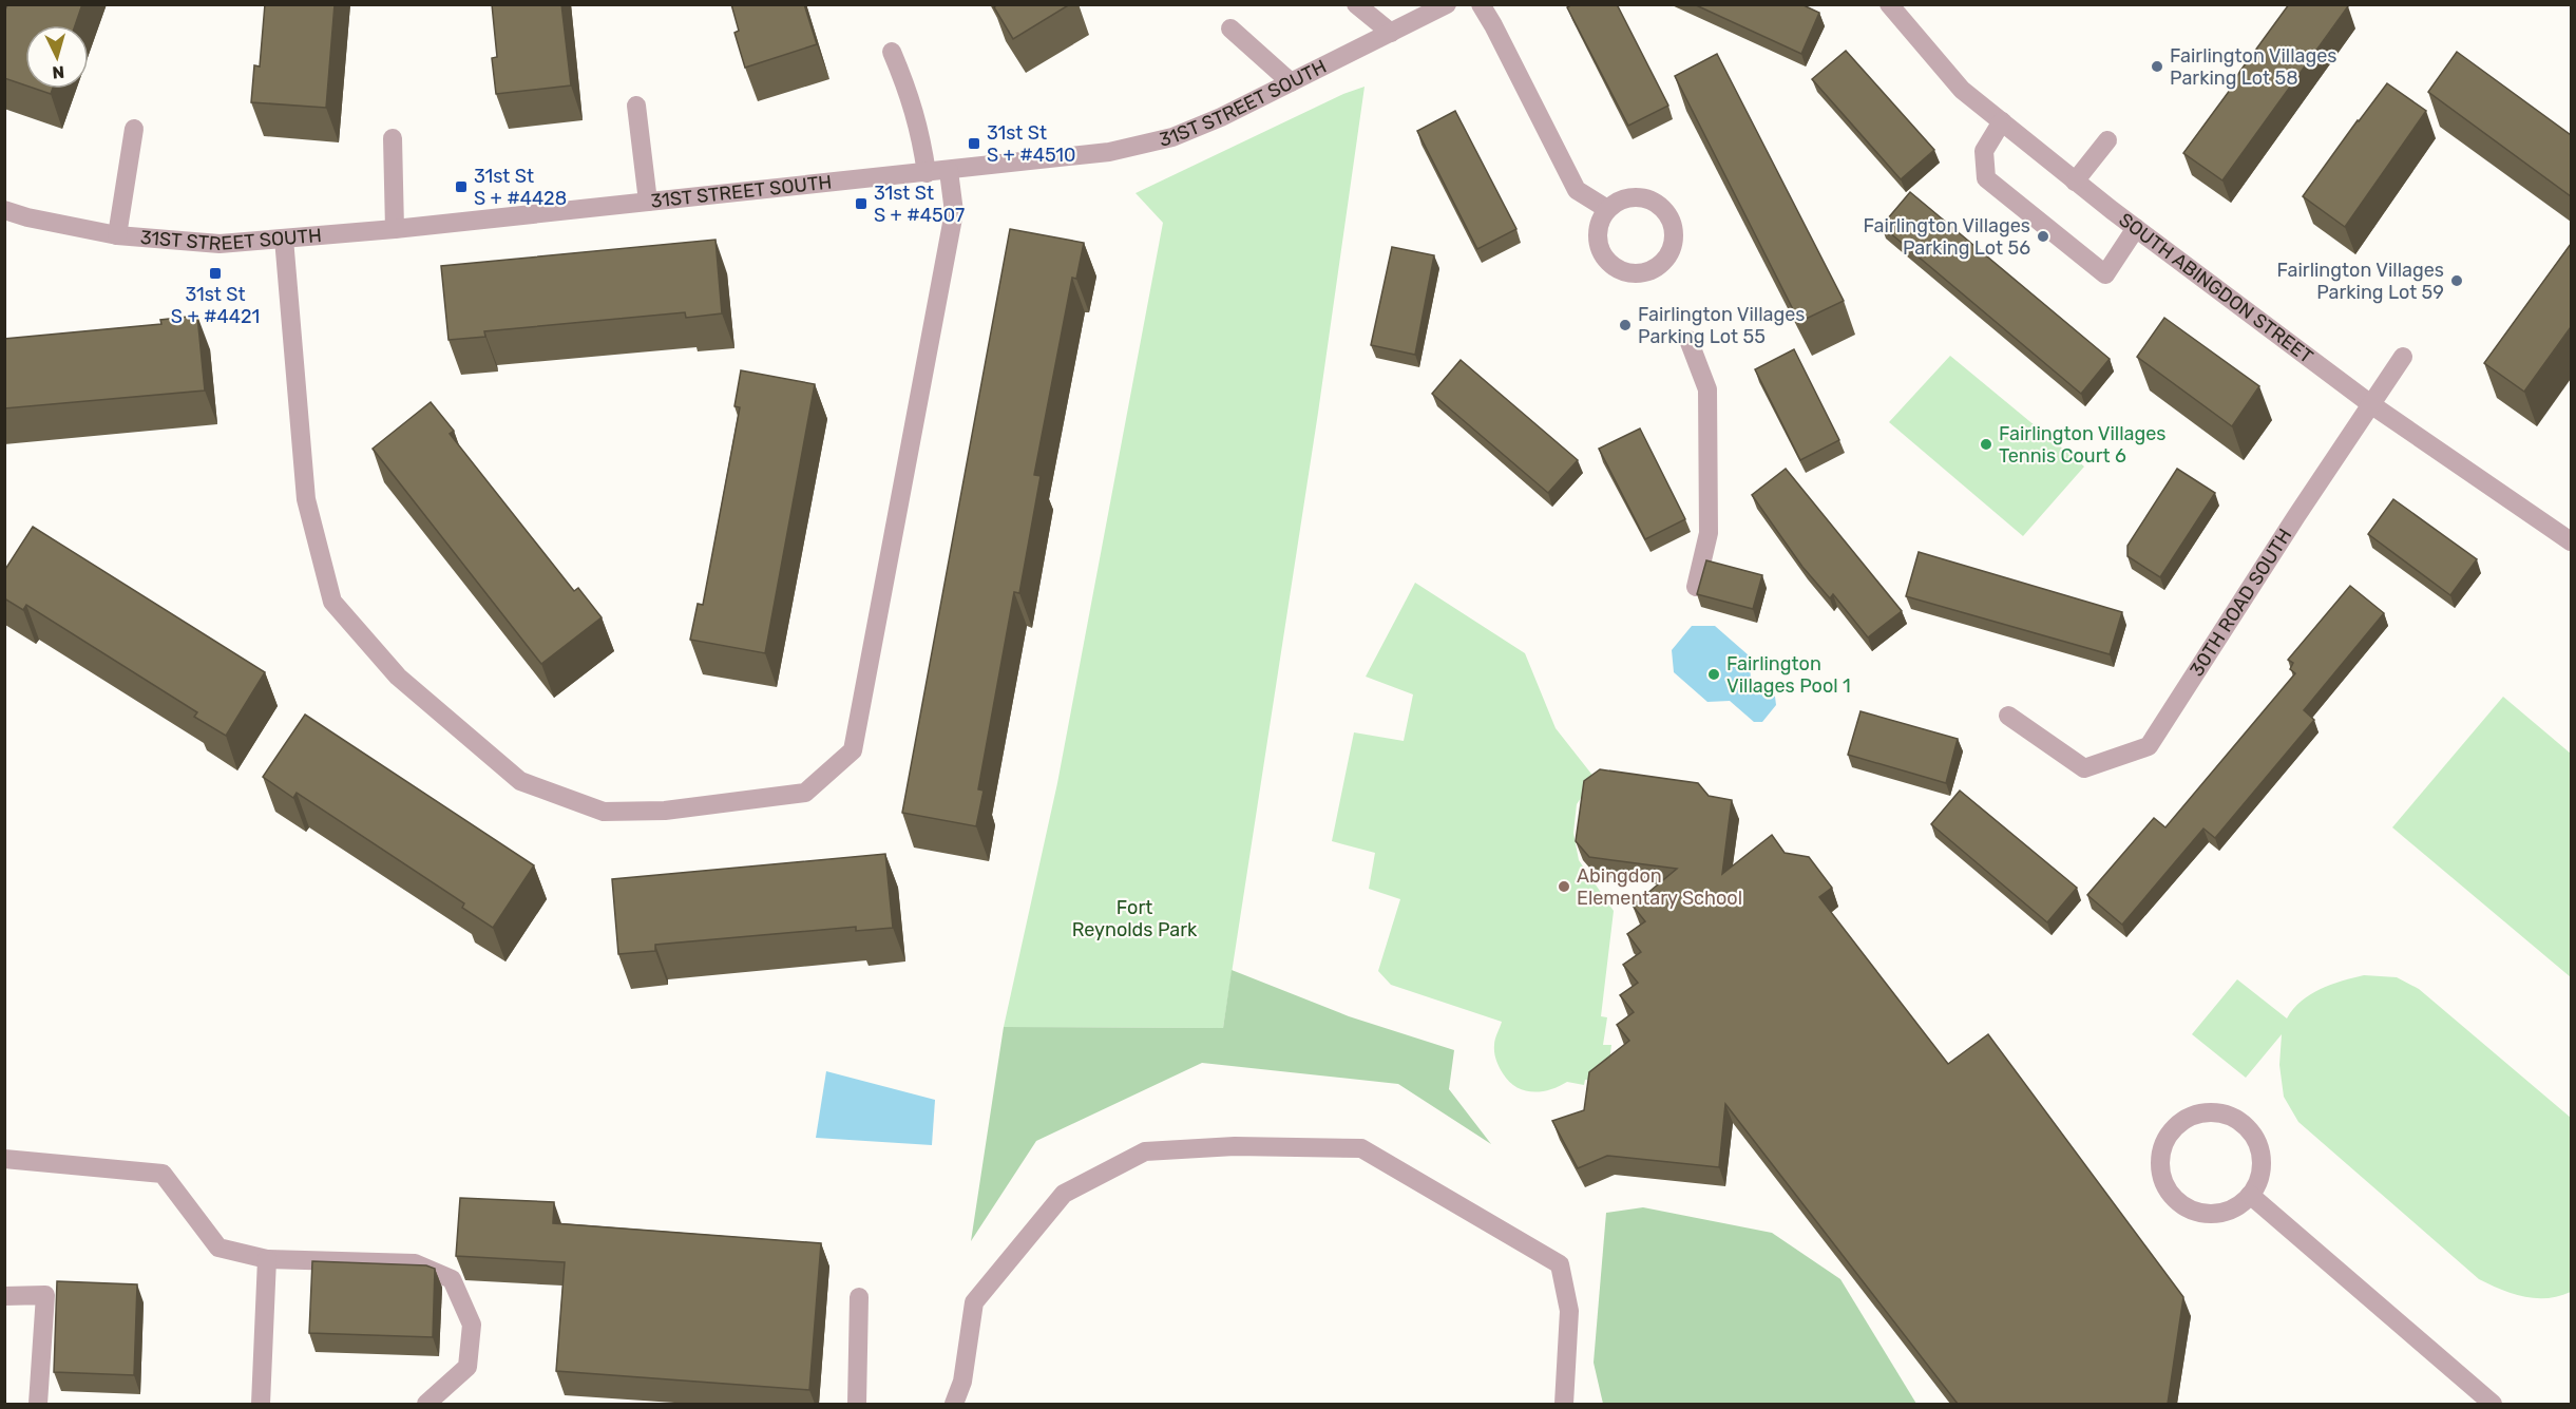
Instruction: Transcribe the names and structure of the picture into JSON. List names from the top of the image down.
{
  "streets": {
    "street": ["31ST STREET SOUTH", "SOUTH ABINGDON STREET", "30TH ROAD SOUTH"]
  },
  "crossings": [
    ["SOUTH ABINGDON STREET", "30TH ROAD SOUTH"]
  ],
  "parks": ["Fort Reynolds Park"],
  "places": {
    "other": [
      "Fairlington Villages Parking Lot 58",
      "Fairlington Villages Parking Lot 56",
      "Fairlington Villages Parking Lot 59",
      "Fairlington Villages Parking Lot 55",
      "Fairlington Villages Tennis Court 6",
      "Fairlington Villages Pool 1",
      "Abingdon Elementary School"
    ],
    "transit": [
      "31st St S + #4510",
      "31st St S + #4428",
      "31st St S + #4507",
      "31st St S + #4421"
    ]
  },
  "north": "bottom"
}
